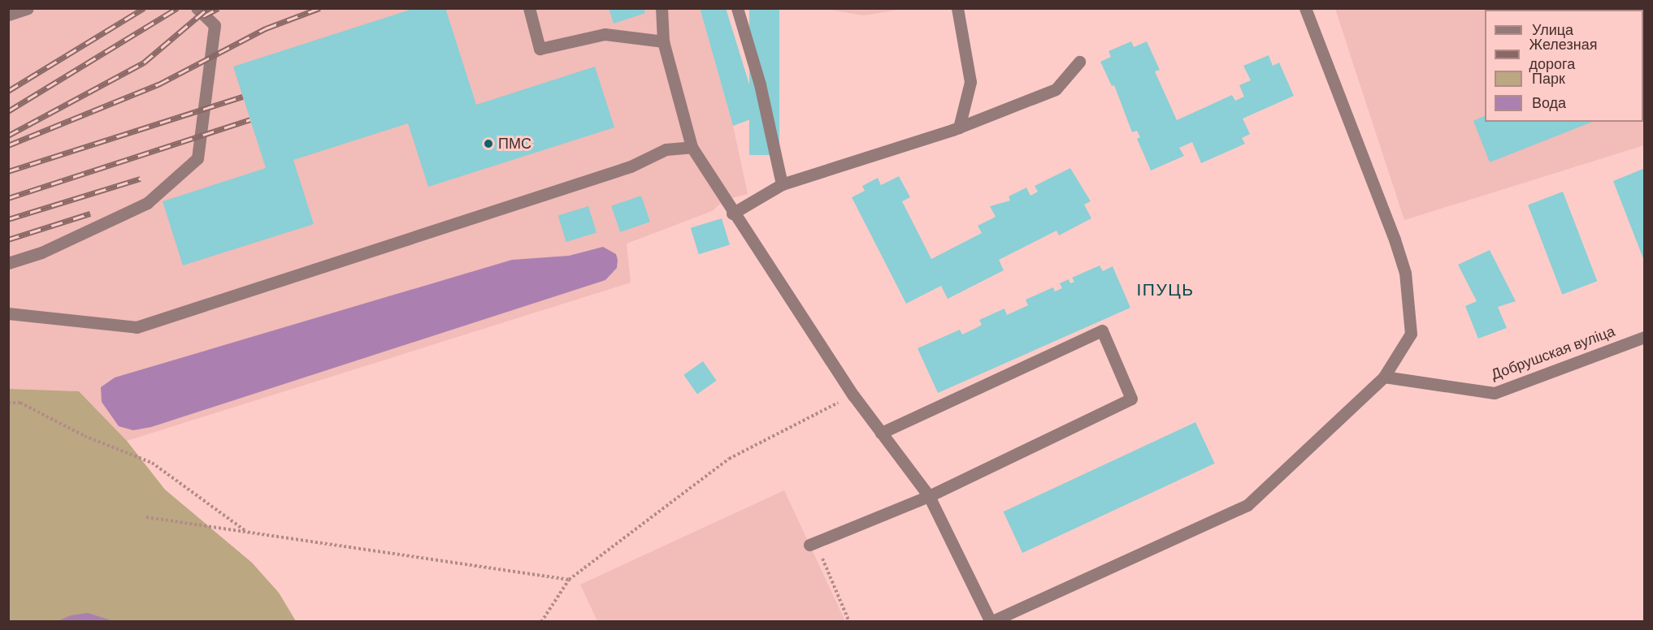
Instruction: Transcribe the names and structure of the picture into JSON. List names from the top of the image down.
{
  "streets": {
    "street": ["Добрушская вуліца"]
  },
  "districts": ["ІПУЦЬ"],
  "places": ["ПМС"],
  "legend": [
    "Улица",
    "Железная дорога",
    "Парк",
    "Вода"
  ]
}
